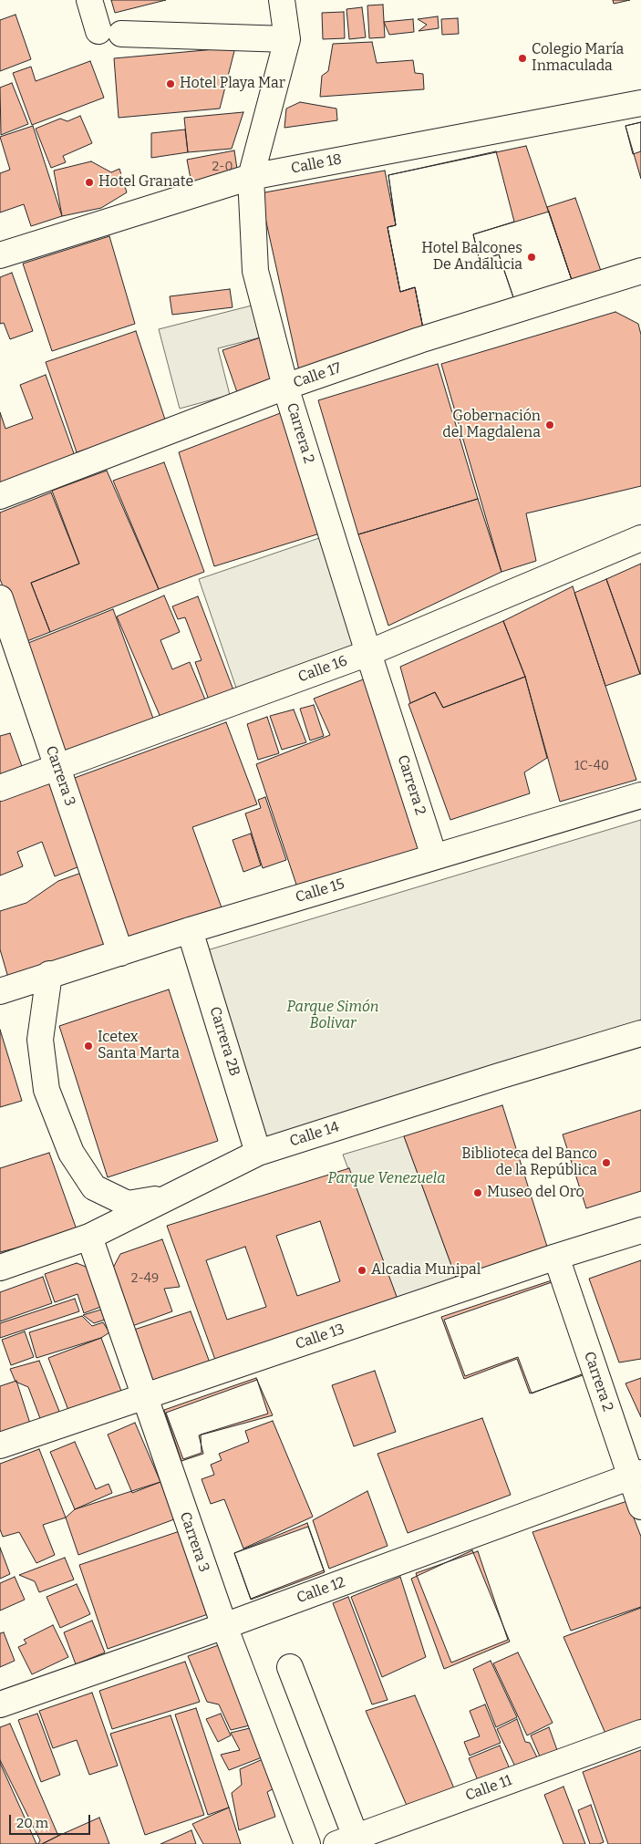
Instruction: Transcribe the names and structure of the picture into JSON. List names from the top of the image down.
{
  "streets": {
    "street": [
      "Calle 18",
      "Calle 17",
      "Carrera 2",
      "Calle 16",
      "Carrera 3",
      "Calle 15",
      "Carrera 2B",
      "Calle 14",
      "Calle 13",
      "Calle 12",
      "Calle 11"
    ]
  },
  "crossings": [
    ["Calle 18", "Carrera 2"],
    ["Calle 17", "Carrera 2"],
    ["Carrera 2", "Calle 16"],
    ["Carrera 2", "Calle 15"],
    ["Carrera 2", "Calle 13"],
    ["Carrera 2", "Calle 12"],
    ["Calle 16", "Carrera 3"],
    ["Carrera 3", "Calle 15"],
    ["Carrera 3", "Calle 14"],
    ["Carrera 3", "Calle 13"],
    ["Carrera 3", "Calle 12"],
    ["Calle 15", "Carrera 2B"],
    ["Carrera 2B", "Calle 14"]
  ],
  "parks": ["Parque Simón Bolivar", "Parque Venezuela"],
  "places": [
    "Colegio María Inmaculada",
    "Hotel Playa Mar",
    "Hotel Granate",
    "Hotel Balcones De Andalucia",
    "Gobernación del Magdalena",
    "Icetex Santa Marta",
    "Biblioteca del Banco de la República",
    "Museo del Oro",
    "Alcadia Munipal"
  ],
  "house_numbers": ["2-0", "1C-40", "2-49"],
  "scale_bar": "20 m"
}
